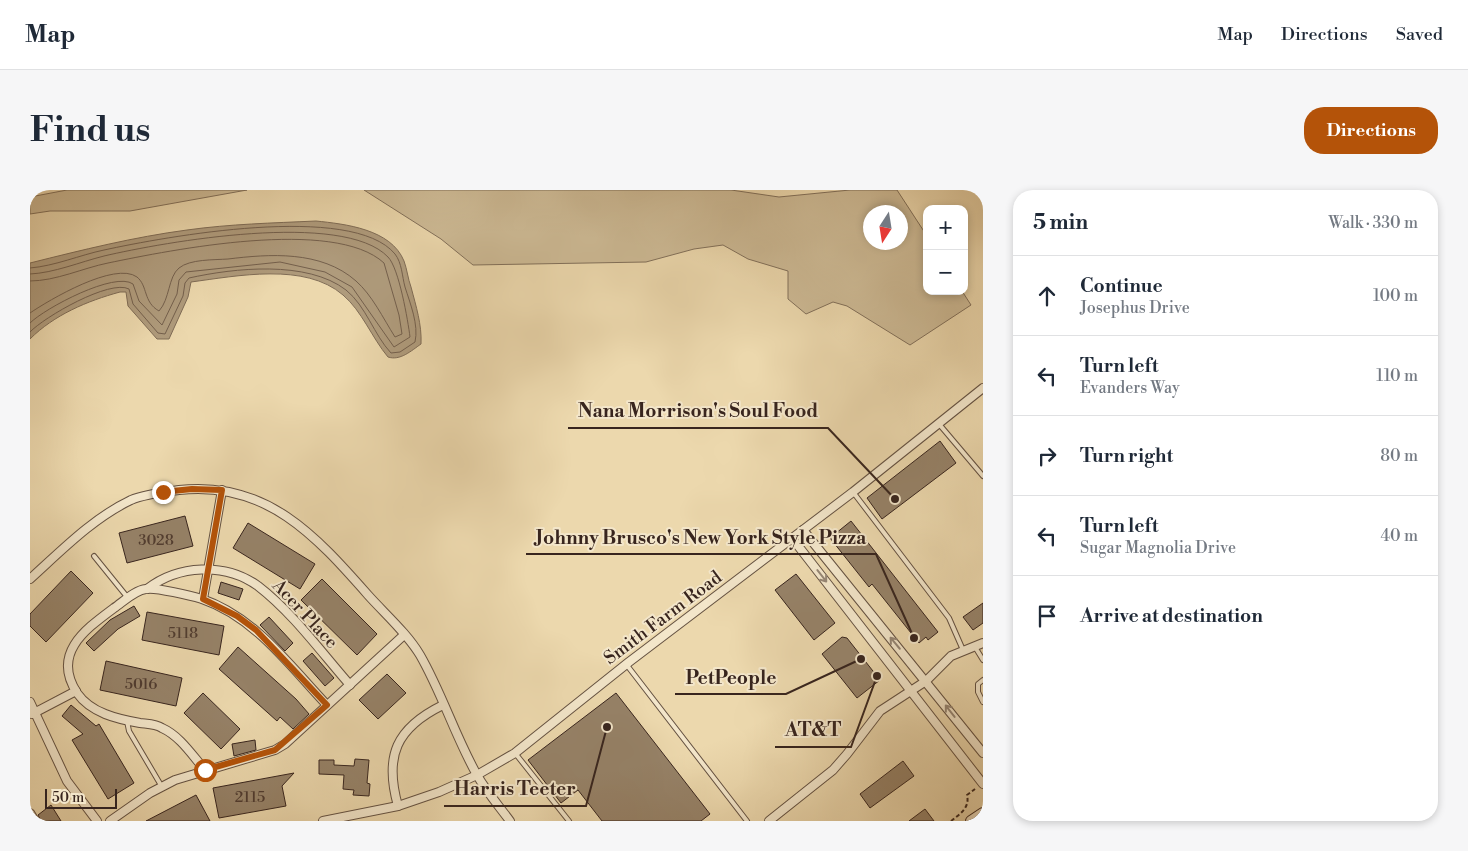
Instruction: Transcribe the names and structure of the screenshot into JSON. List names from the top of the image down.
{
  "streets": {
    "street": ["Acer Place", "Smith Farm Road"]
  },
  "places": [
    "Nana Morrison's Soul Food",
    "Johnny Brusco's New York Style Pizza",
    "PetPeople",
    "AT&T",
    "Harris Teeter"
  ],
  "house_numbers": [
    "3028",
    "5118",
    "5016",
    "2115"
  ],
  "scale_bar": "50 m",
  "north": "bottom",
  "page": {
    "header": "Map",
    "nav": ["Map", "Directions", "Saved"],
    "buttons": "Directions",
    "title": "Find us",
    "heading": ["5 min", "Walk · 330 m"],
    "map_buttons": ["+", "−"],
    "list": [
      ["Continue", "Josephus Drive", "100 m"],
      ["Turn left", "Evanders Way", "110 m"],
      ["Turn right", "80 m"],
      ["Turn left", "Sugar Magnolia Drive", "40 m"],
      "Arrive at destination"
    ],
    "scale": "50 m"
  }
}
